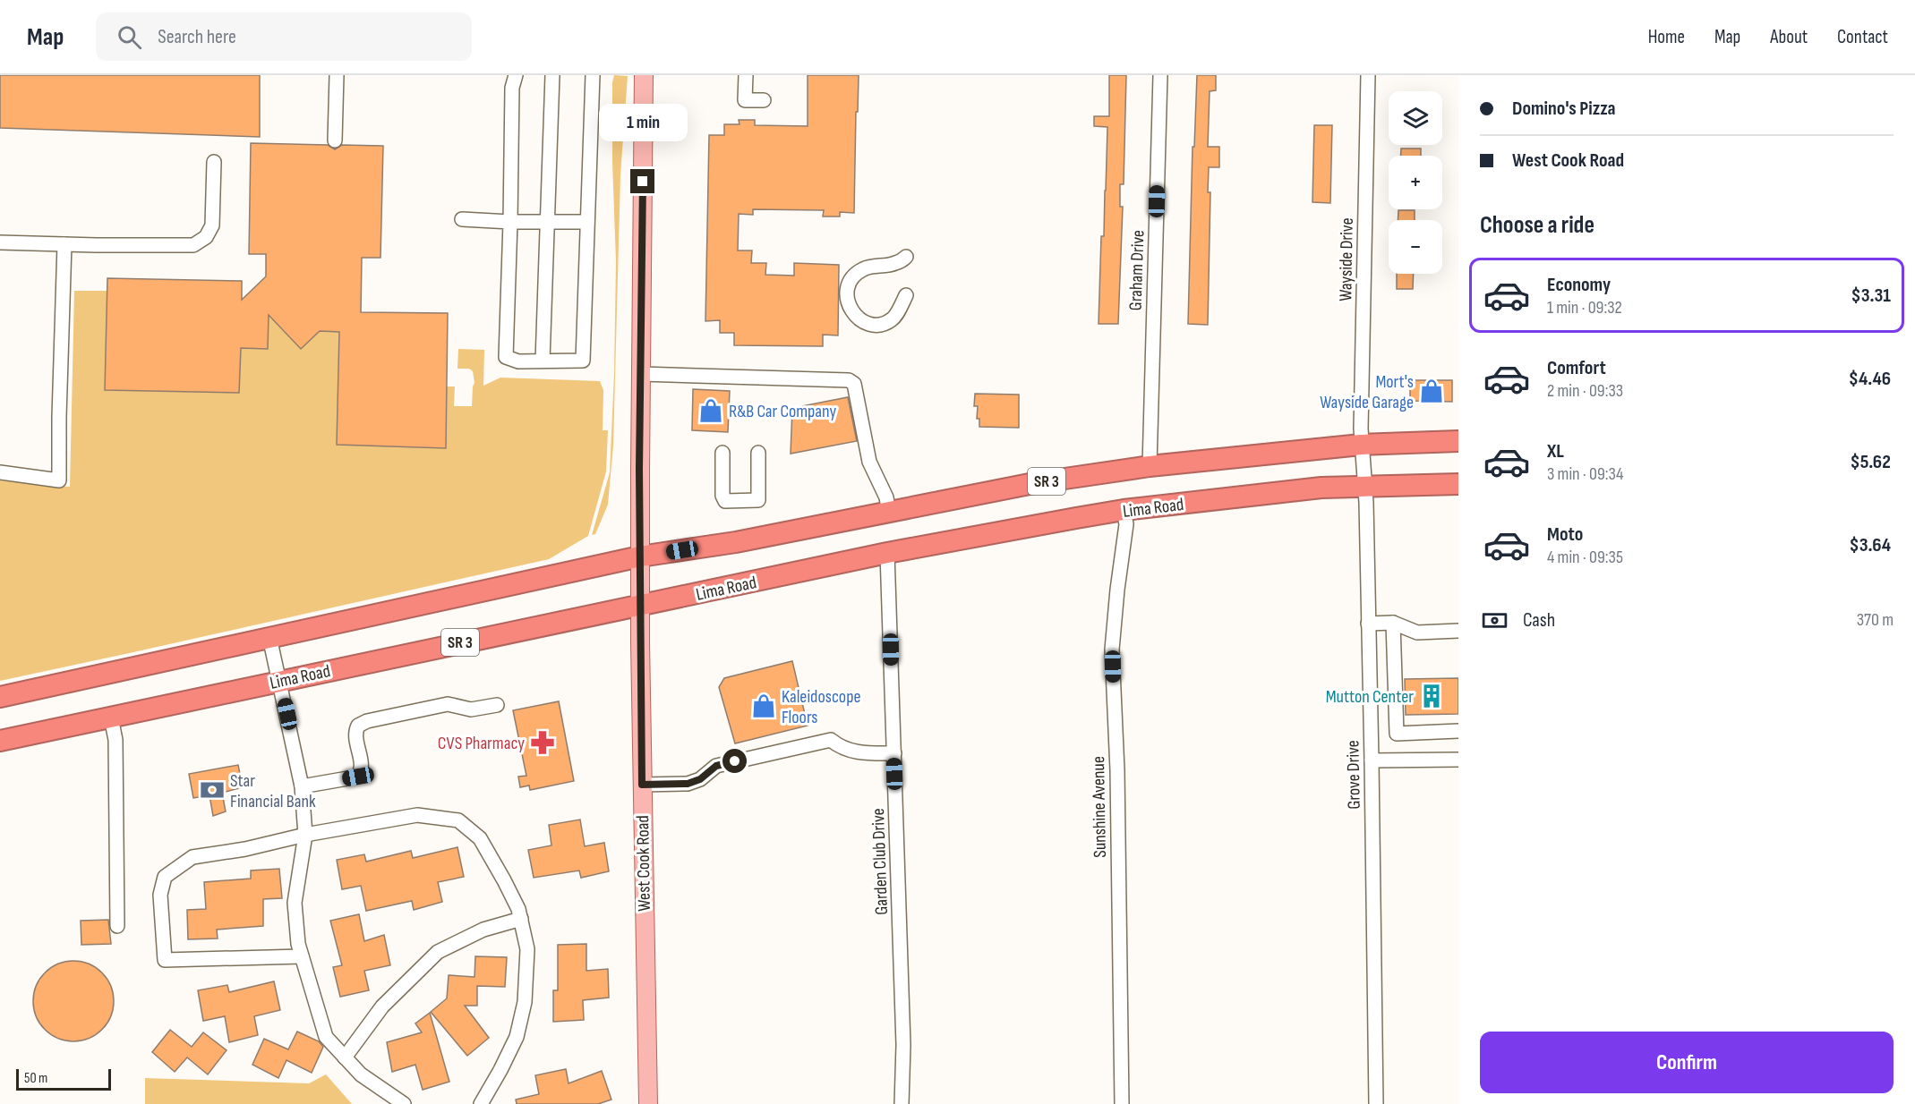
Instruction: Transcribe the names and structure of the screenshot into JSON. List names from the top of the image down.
{
  "streets": {
    "highway": ["SR 3", "Lima Road"],
    "main road": ["West Cook Road"],
    "street": [
      "Wayside Drive",
      "Graham Drive",
      "Grove Drive",
      "Sunshine Avenue",
      "Garden Club Drive"
    ]
  },
  "crossings": [
    ["Wayside Drive", "SR 3"],
    ["Wayside Drive", "Grove Drive"],
    ["Graham Drive", "SR 3"],
    ["SR 3", "Grove Drive"],
    ["SR 3", "West Cook Road"],
    ["Lima Road", "Grove Drive"],
    ["Lima Road", "Sunshine Avenue"],
    ["Lima Road", "Garden Club Drive"],
    ["Lima Road", "West Cook Road"]
  ],
  "places": {
    "shop": ["Mort's Wayside Garage", "R&B Car Company", "Kaleidoscope Floors"],
    "building": ["Mutton Center"],
    "pharmacy": ["CVS Pharmacy"],
    "bank": ["Star Financial Bank"]
  },
  "scale_bar": "50 m",
  "page": {
    "header": "Map",
    "search": "Search here",
    "nav": [
      "Home",
      "Map",
      "About",
      "Contact"
    ],
    "banner": ["Domino's Pizza", "West Cook Road"],
    "map_buttons": ["+", "−"],
    "bubble": "1 min",
    "heading": "Choose a ride",
    "list": [
      {
        "name": "Economy",
        "note": "1 min · 09:32",
        "value": "$3.31"
      },
      {
        "name": "Comfort",
        "note": "2 min · 09:33",
        "value": "$4.46"
      },
      {
        "name": "XL",
        "note": "3 min · 09:34",
        "value": "$5.62"
      },
      {
        "name": "Moto",
        "note": "4 min · 09:35",
        "value": "$3.64"
      }
    ],
    "pay": ["Cash", "370 m"],
    "buttons": "Confirm",
    "scale": "50 m"
  }
}
